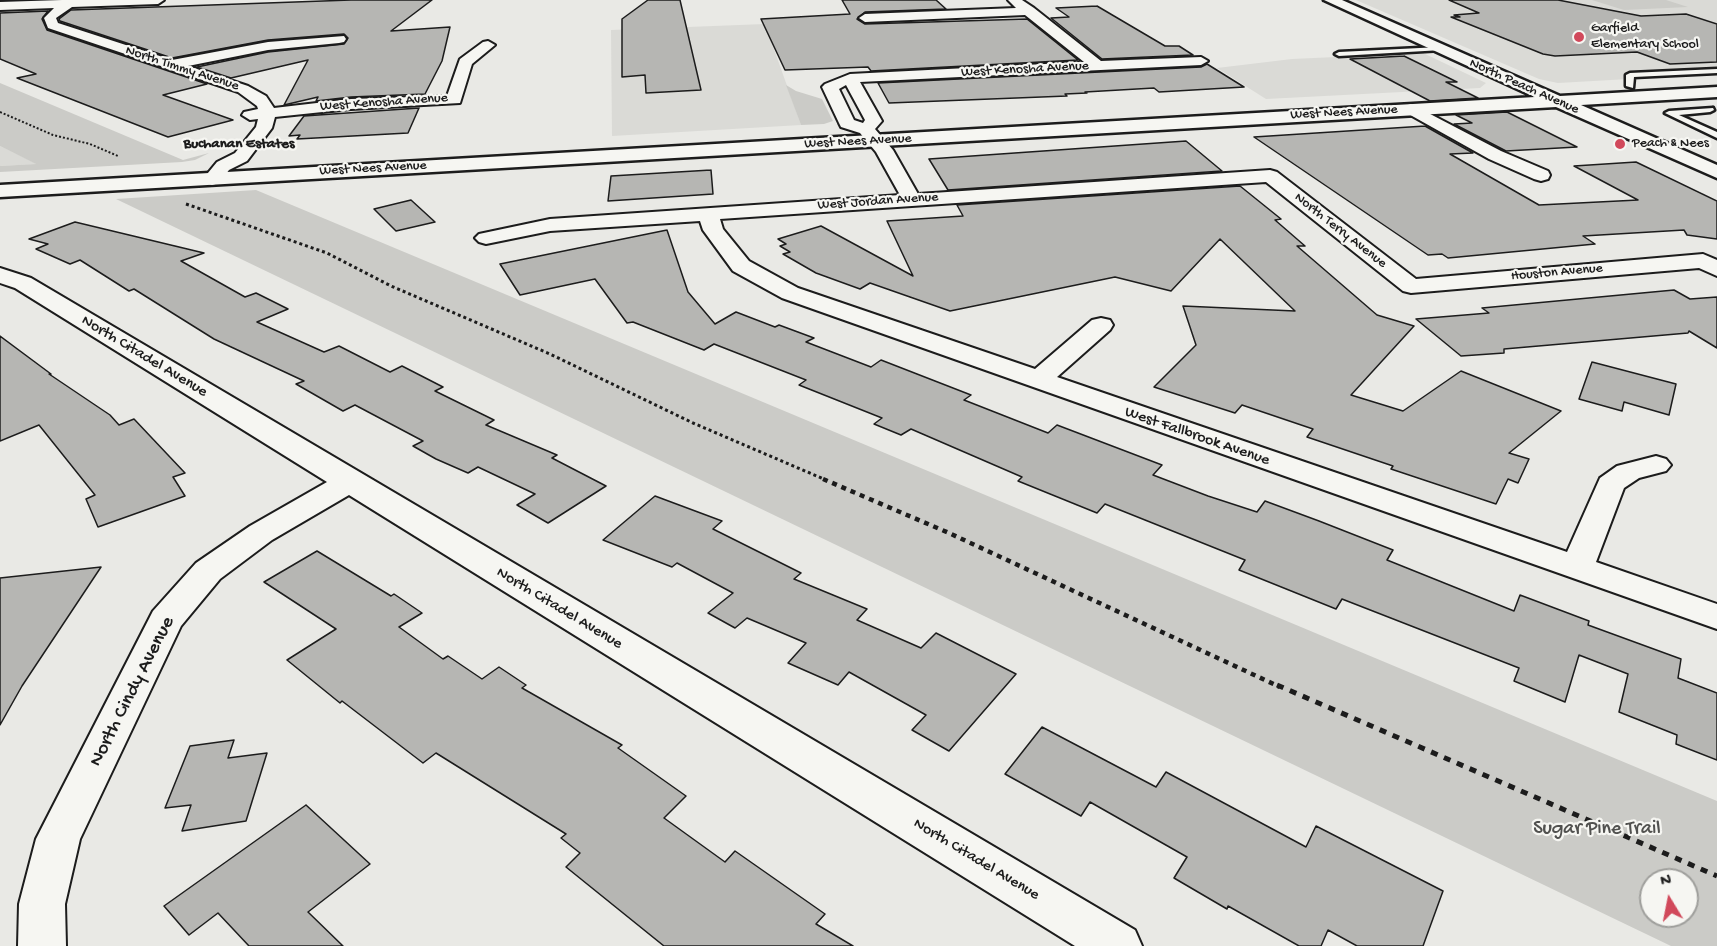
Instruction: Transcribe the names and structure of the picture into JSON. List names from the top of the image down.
{
  "streets": {
    "main road": ["North Peach Avenue", "West Nees Avenue"],
    "street": [
      "North Timmy Avenue",
      "West Kenosha Avenue",
      "West Jordan Avenue",
      "North Terry Avenue",
      "Houston Avenue",
      "North Citadel Avenue",
      "West Fallbrook Avenue",
      "North Cindy Avenue"
    ]
  },
  "crossings": [
    ["North Timmy Avenue", "West Kenosha Avenue"],
    ["North Peach Avenue", "West Nees Avenue"],
    ["West Jordan Avenue", "North Terry Avenue"],
    ["West Jordan Avenue", "West Fallbrook Avenue"],
    ["North Terry Avenue", "Houston Avenue"],
    ["North Citadel Avenue", "North Cindy Avenue"]
  ],
  "districts": ["Buchanan Estates"],
  "parks": ["Sugar Pine Trail"],
  "places": ["Garfield Elementary School", "Peach & Nees"],
  "north": "top"
}
